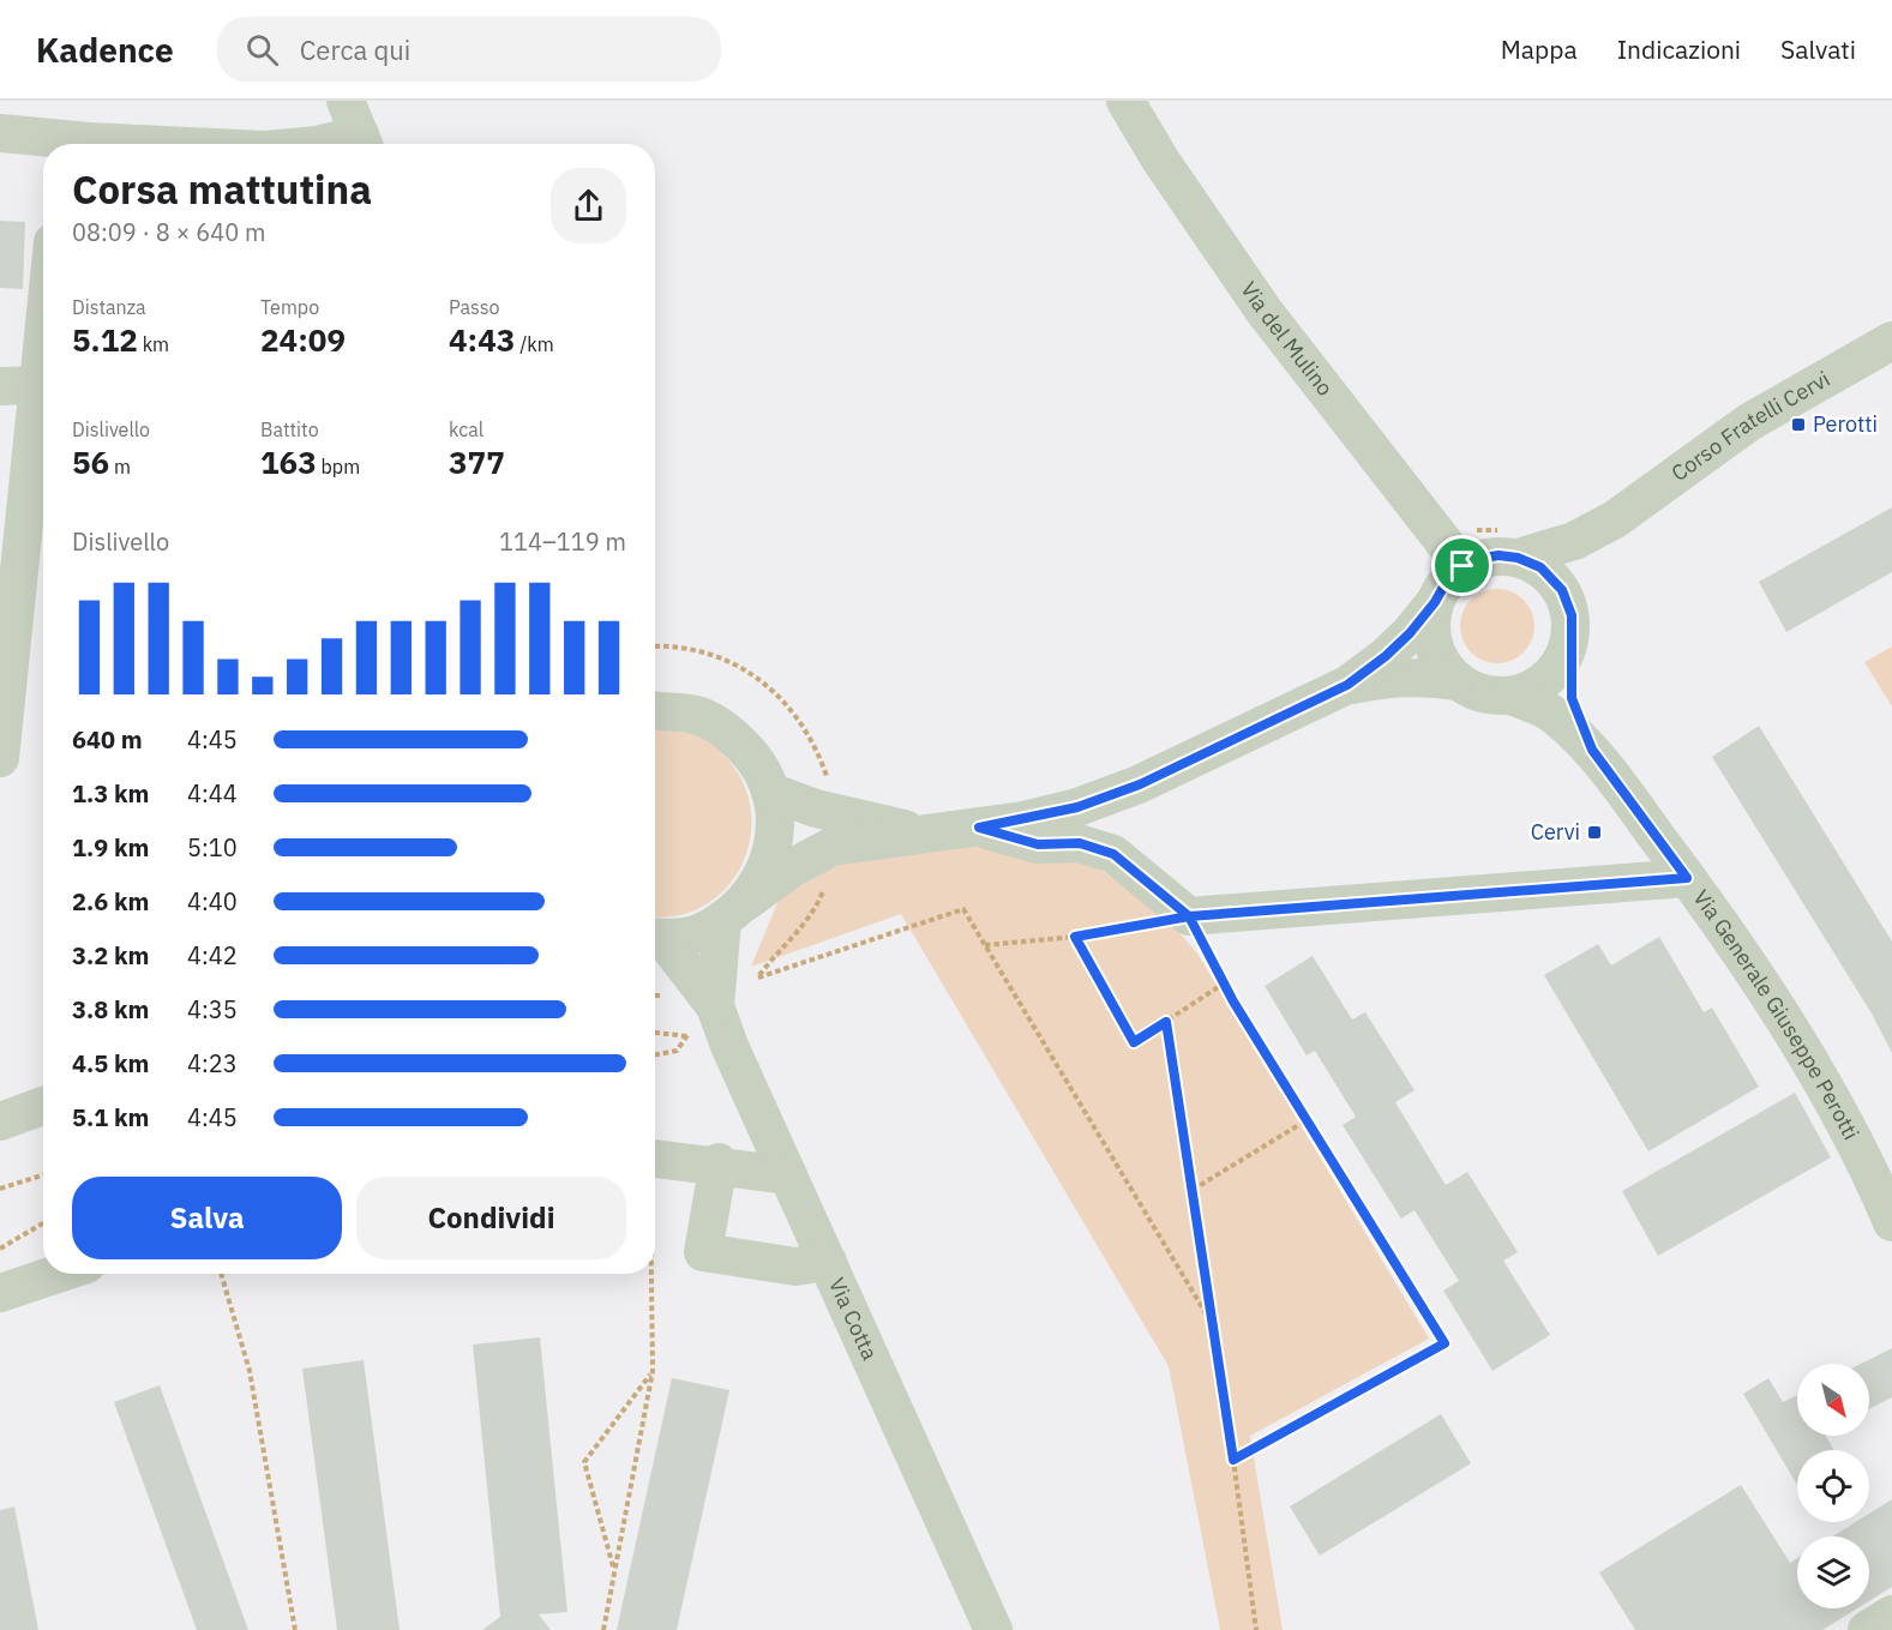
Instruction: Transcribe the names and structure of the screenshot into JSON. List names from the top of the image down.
{
  "streets": {
    "street": [
      "Via del Mulino",
      "Corso Fratelli Cervi",
      "Via Generale Giuseppe Perotti",
      "Via Cotta"
    ]
  },
  "crossings": [
    ["Via del Mulino", "Corso Fratelli Cervi"],
    ["Via del Mulino", "Via Generale Giuseppe Perotti"],
    ["Corso Fratelli Cervi", "Via Generale Giuseppe Perotti"]
  ],
  "places": {
    "transit": ["Perotti", "Cervi"]
  },
  "north": "bottom right",
  "page": {
    "header": "Kadence",
    "search": "Cerca qui",
    "nav": ["Mappa", "Indicazioni", "Salvati"],
    "heading": ["Corsa mattutina", "08:09 · 8 × 640 m"],
    "stats": [
      ["Distanza", "5.12 km"],
      ["Tempo", "24:09"],
      ["Passo", "4:43 /km"],
      ["Dislivello", "56 m"],
      ["Battito", "163 bpm"],
      ["kcal", "377"]
    ],
    "chart": ["Dislivello", "114–119 m"],
    "list": [
      {
        "name": "640 m",
        "note": "4:45"
      },
      {
        "name": "1.3 km",
        "note": "4:44"
      },
      {
        "name": "1.9 km",
        "note": "5:10"
      },
      {
        "name": "2.6 km",
        "note": "4:40"
      },
      {
        "name": "3.2 km",
        "note": "4:42"
      },
      {
        "name": "3.8 km",
        "note": "4:35"
      },
      {
        "name": "4.5 km",
        "note": "4:23"
      },
      {
        "name": "5.1 km",
        "note": "4:45"
      }
    ],
    "buttons": ["Salva", "Condividi"]
  }
}
